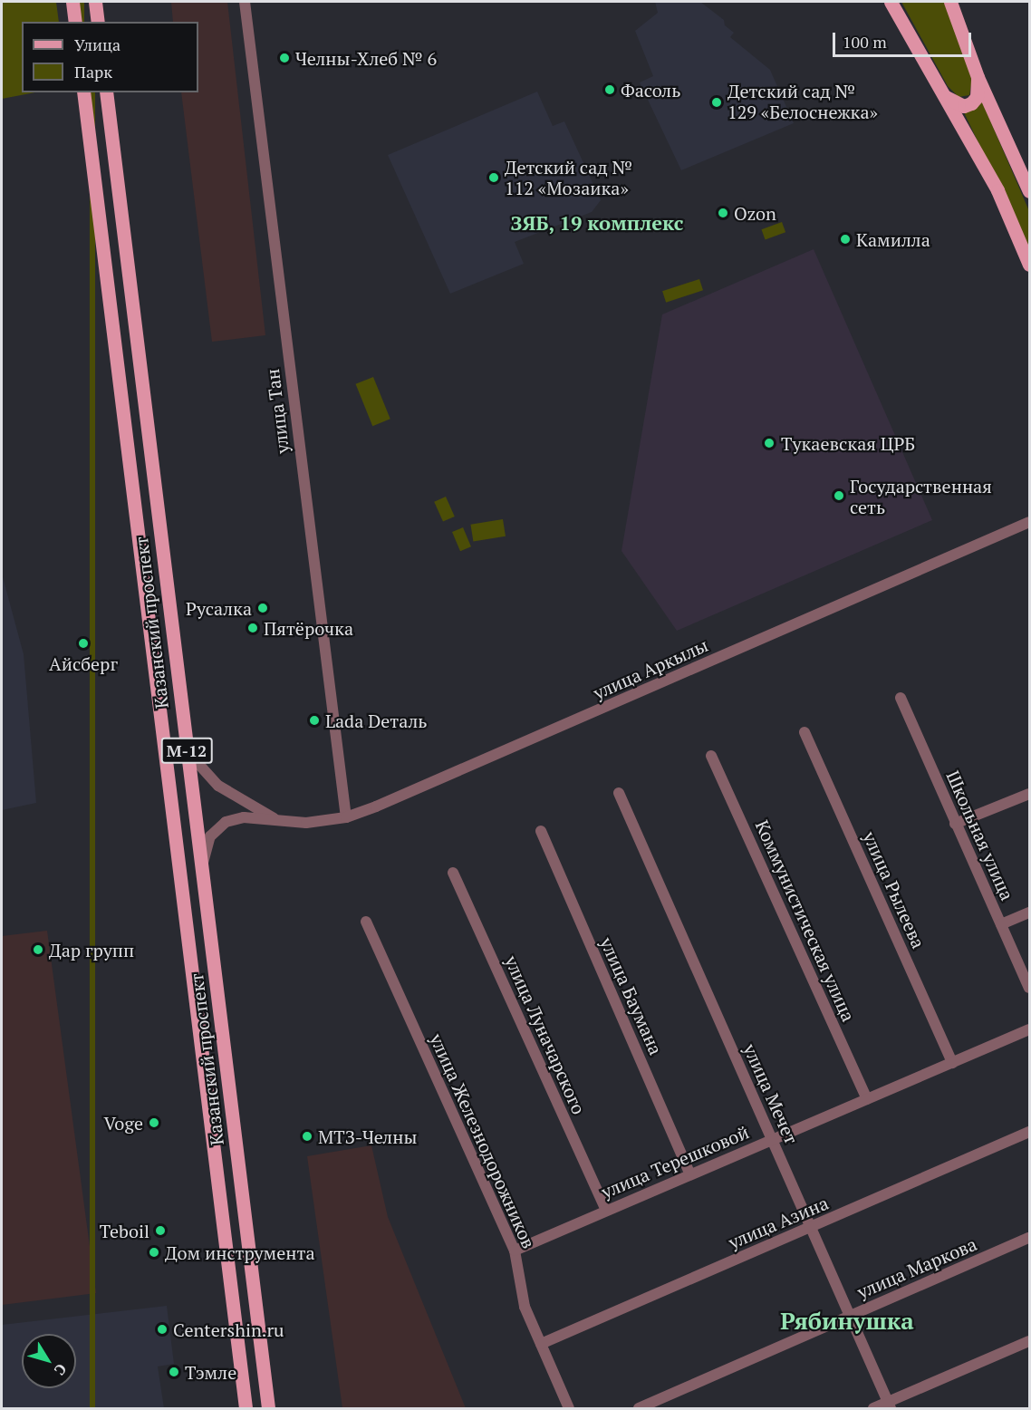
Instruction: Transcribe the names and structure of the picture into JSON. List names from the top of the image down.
{
  "streets": {
    "main road": ["Казанский проспект", "М-12"],
    "street": [
      "улица Тан",
      "улица Аркылы",
      "Школьная улица",
      "улица Рылеева",
      "Коммунистическая улица",
      "улица Баумана",
      "улица Луначарского",
      "улица Мечет",
      "улица Железнодорожников",
      "улица Терешковой",
      "улица Азина",
      "улица Маркова"
    ]
  },
  "crossings": [
    ["улица Тан", "улица Аркылы"],
    ["Казанский проспект", "улица Аркылы"],
    ["улица Рылеева", "улица Терешковой"],
    ["Коммунистическая улица", "улица Терешковой"],
    ["улица Баумана", "улица Терешковой"],
    ["улица Луначарского", "улица Терешковой"],
    ["улица Мечет", "улица Терешковой"],
    ["улица Мечет", "улица Азина"],
    ["улица Мечет", "улица Маркова"],
    ["улица Железнодорожников", "улица Терешковой"],
    ["улица Железнодорожников", "улица Азина"]
  ],
  "districts": ["ЗЯБ, 19 комплекс", "Рябинушка"],
  "places": [
    "Челны-Хлеб № 6",
    "Фасоль",
    "Детский сад № 129 «Белоснежка»",
    "Детский сад № 112 «Мозаика»",
    "Ozon",
    "Камилла",
    "Тукаевская ЦРБ",
    "Государственная сеть",
    "Русалка",
    "Пятёрочка",
    "Айсберг",
    "Lada Dеталь",
    "Дар групп",
    "Voge",
    "МТЗ-Челны",
    "Teboil",
    "Дом инструмента",
    "Centershin.ru",
    "Тэмле"
  ],
  "legend": ["Улица", "Парк"],
  "scale_bar": "100 m",
  "north": "bottom right"
}
